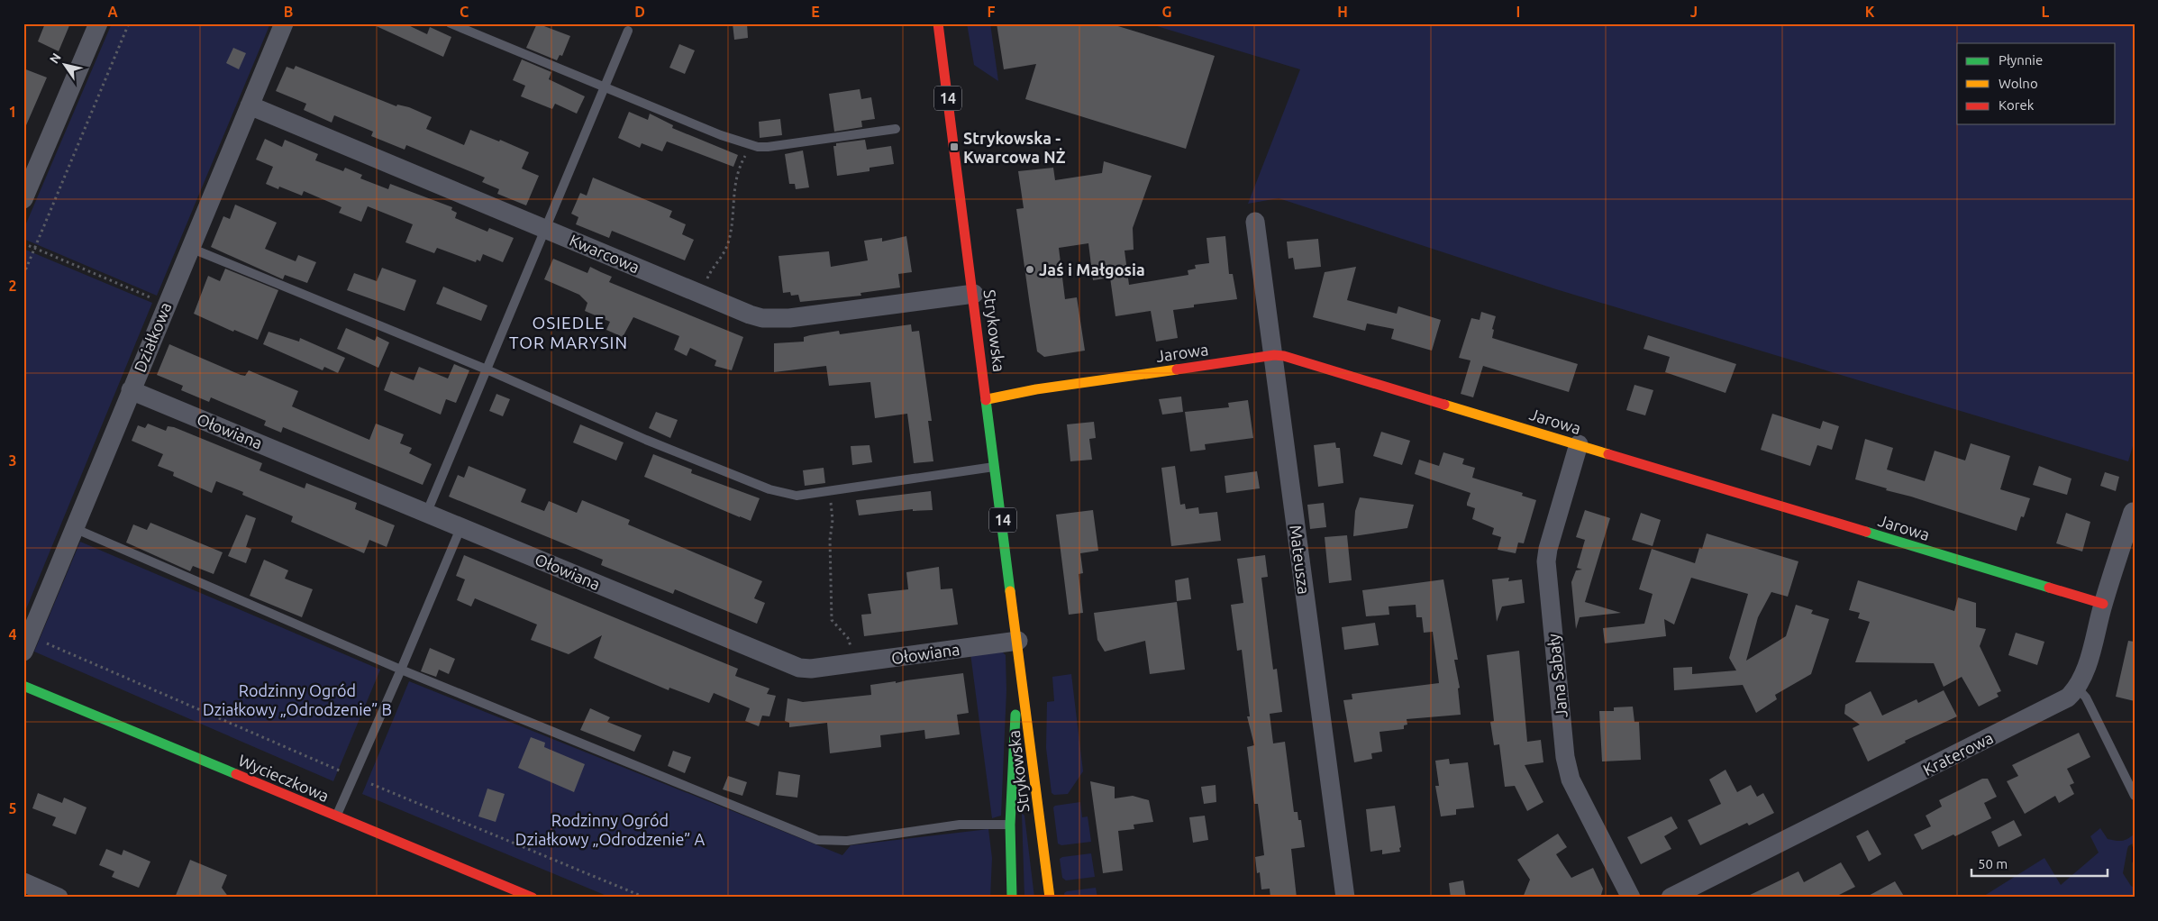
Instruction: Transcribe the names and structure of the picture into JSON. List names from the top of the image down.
{
  "streets": {
    "street": [
      "14",
      "Kwarcowa",
      "Strykowska",
      "Działkowa",
      "Jarowa",
      "Ołowiana",
      "Mateusza",
      "Jana Sabały",
      "Kraterowa",
      "Wycieczkowa"
    ]
  },
  "crossings": [
    ["Kwarcowa", "Strykowska"],
    ["Kwarcowa", "Działkowa"],
    ["Strykowska", "Jarowa"],
    ["Strykowska", "Ołowiana"],
    ["Działkowa", "Ołowiana"],
    ["Jarowa", "Mateusza"],
    ["Jarowa", "Jana Sabały"]
  ],
  "districts": ["OSIEDLE TOR MARYSIN"],
  "parks": ["Rodzinny Ogród Działkowy „Odrodzenie” B", "Rodzinny Ogród Działkowy „Odrodzenie” A"],
  "places": {
    "transit": ["Strykowska - Kwarcowa NŻ"],
    "other": ["Jaś i Małgosia"]
  },
  "legend": ["Płynnie", "Wolno", "Korek"],
  "scale_bar": "50 m",
  "north": "top left",
  "grid": {
    "columns": [
      "A",
      "B",
      "C",
      "D",
      "E",
      "F",
      "G",
      "H",
      "I",
      "J",
      "K",
      "L"
    ],
    "rows": [
      "1",
      "2",
      "3",
      "4",
      "5"
    ]
  }
}
